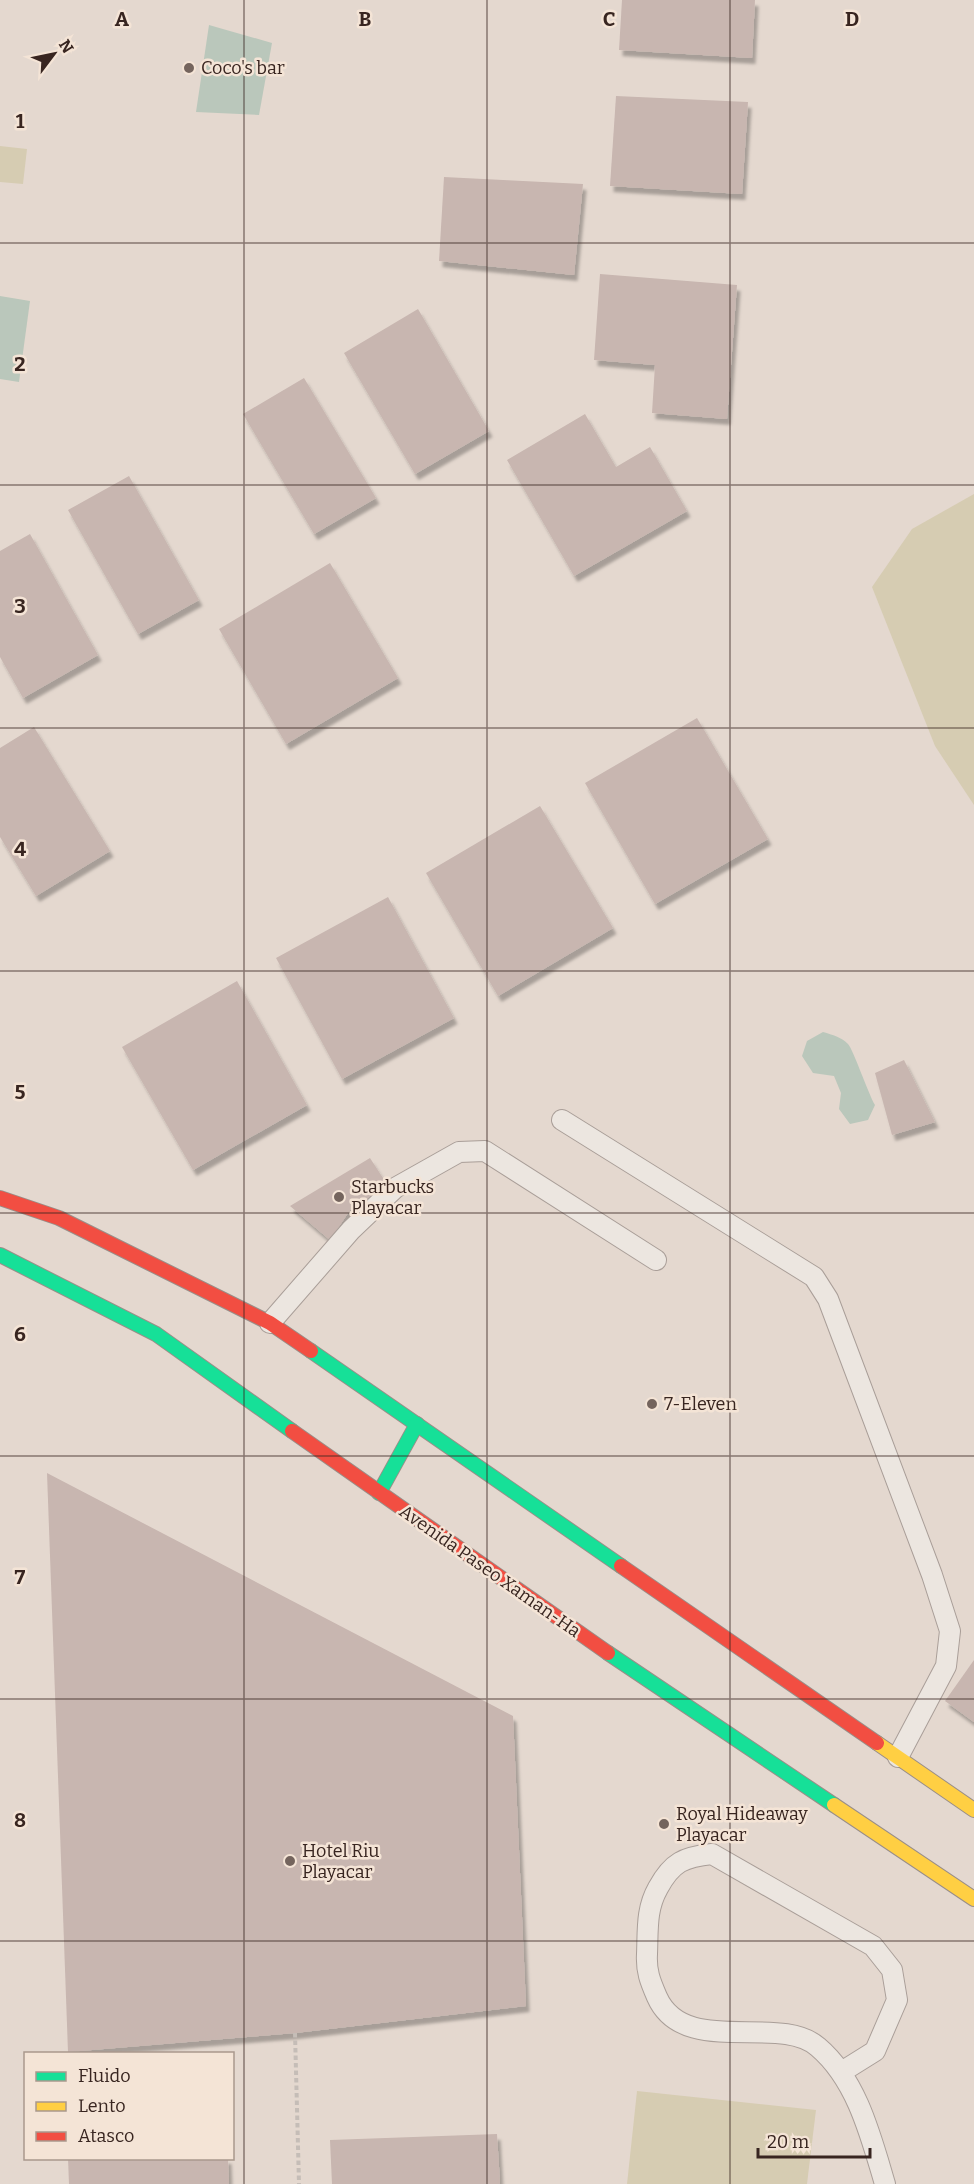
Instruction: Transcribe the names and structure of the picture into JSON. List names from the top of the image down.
{
  "streets": {
    "main road": ["Avenida Paseo Xaman-Ha"]
  },
  "places": [
    "Coco's bar",
    "Starbucks Playacar",
    "7-Eleven",
    "Royal Hideaway Playacar",
    "Hotel Riu Playacar"
  ],
  "legend": ["Fluido", "Lento", "Atasco"],
  "scale_bar": "20 m",
  "north": "top right",
  "grid": {
    "columns": [
      "A",
      "B",
      "C",
      "D"
    ],
    "rows": [
      "1",
      "2",
      "3",
      "4",
      "5",
      "6",
      "7",
      "8"
    ]
  }
}
